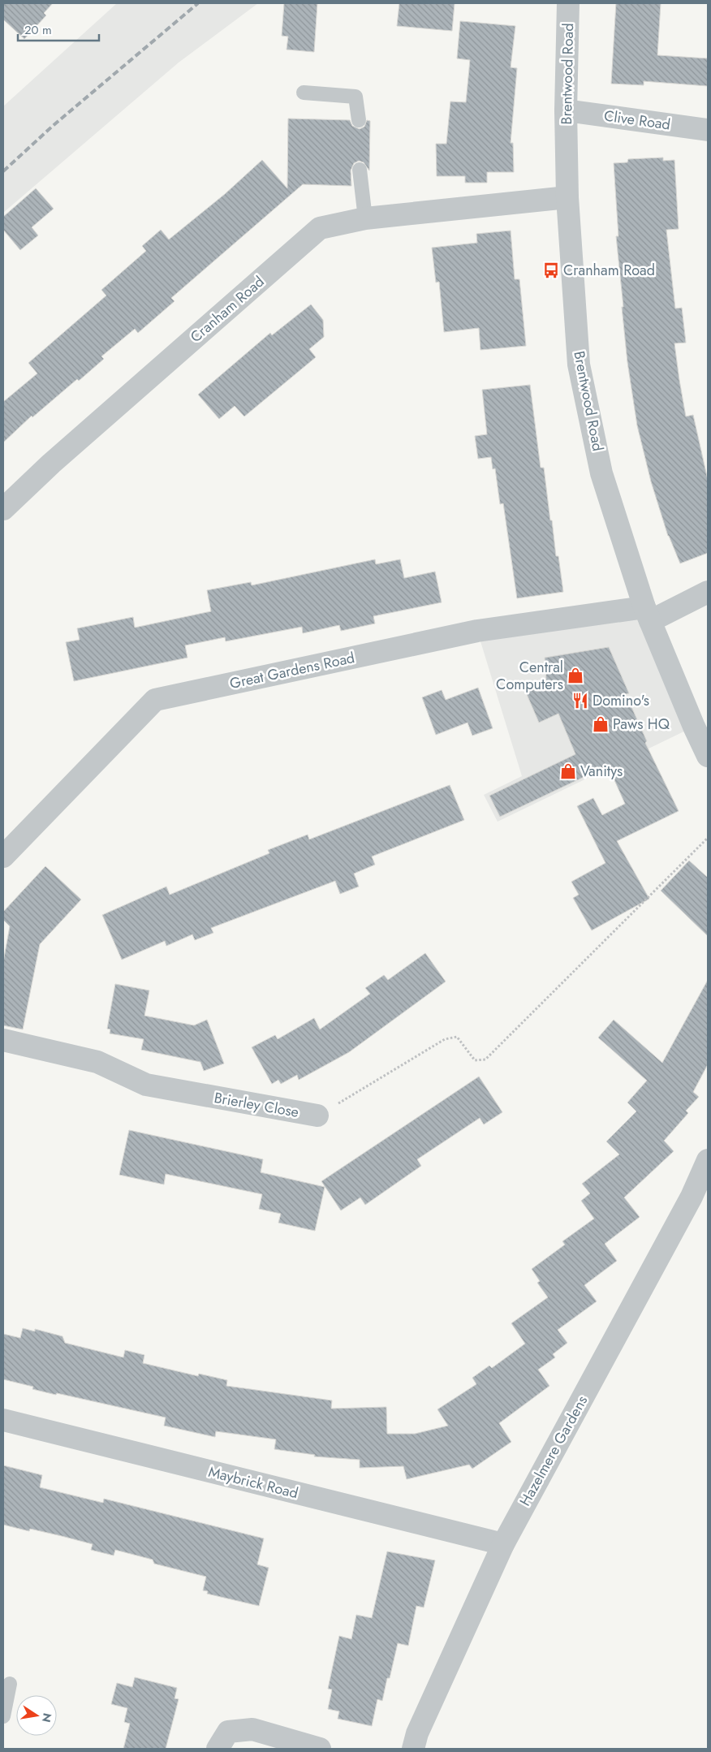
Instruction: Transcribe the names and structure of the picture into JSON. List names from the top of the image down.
{
  "streets": {
    "street": [
      "Brentwood Road",
      "Clive Road",
      "Cranham Road",
      "Great Gardens Road",
      "Brierley Close",
      "Hazelmere Gardens",
      "Maybrick Road"
    ]
  },
  "crossings": [
    ["Brentwood Road", "Clive Road"],
    ["Brentwood Road", "Cranham Road"],
    ["Brentwood Road", "Great Gardens Road"],
    ["Hazelmere Gardens", "Maybrick Road"]
  ],
  "places": {
    "bus stop": ["Cranham Road"],
    "shop": ["Central Computers", "Paws HQ", "Vanitys"],
    "restaurant": ["Domino's"]
  },
  "scale_bar": "20 m",
  "north": "right"
}
